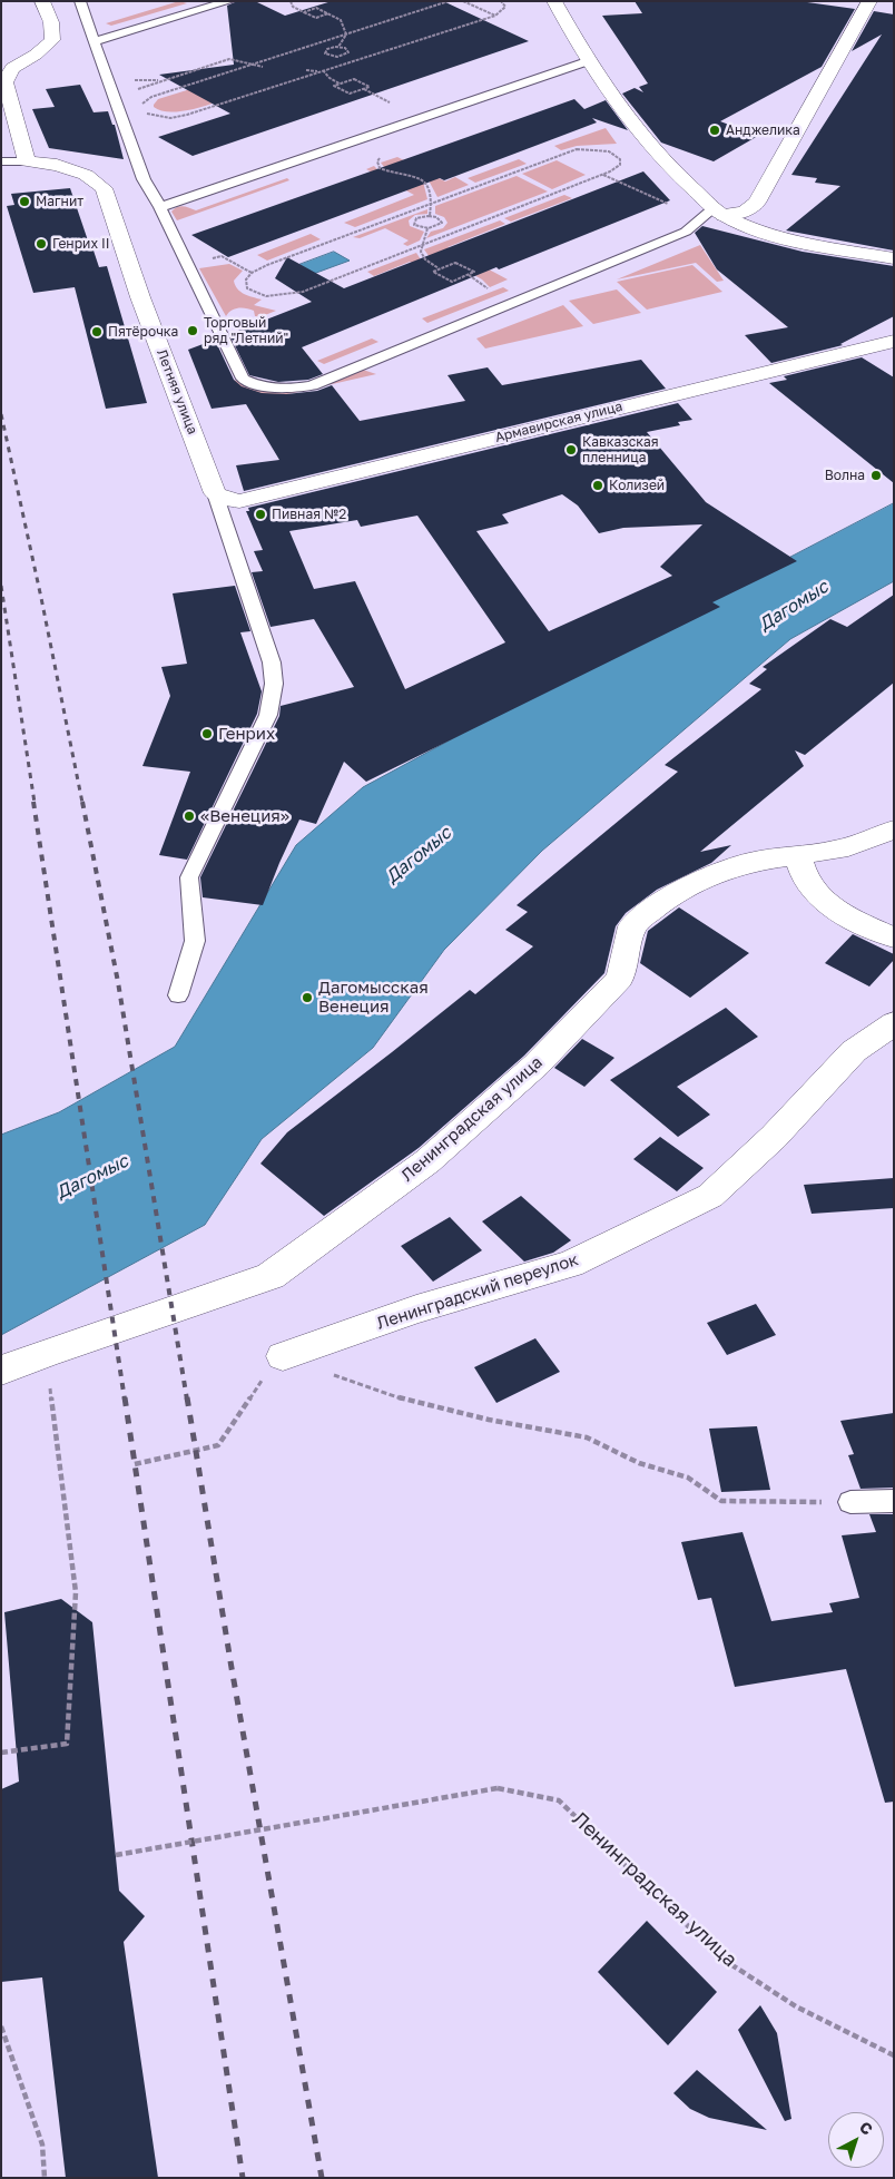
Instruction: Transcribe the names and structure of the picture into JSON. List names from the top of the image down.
{
  "streets": {
    "street": [
      "Летняя улица",
      "Армавирская улица",
      "Ленинградская улица",
      "Ленинградский переулок"
    ]
  },
  "crossings": [
    ["Летняя улица", "Армавирская улица"]
  ],
  "water": ["Дагомыс"],
  "places": [
    "Анджелика",
    "Магнит",
    "Генрих II",
    "Торговый ряд \"Летний\"",
    "Пятёрочка",
    "Кавказская пленница",
    "Волна",
    "Колизей",
    "Пивная №2",
    "Генрих",
    "«Венеция»",
    "Дагомысская Венеция"
  ],
  "north": "top right"
}
